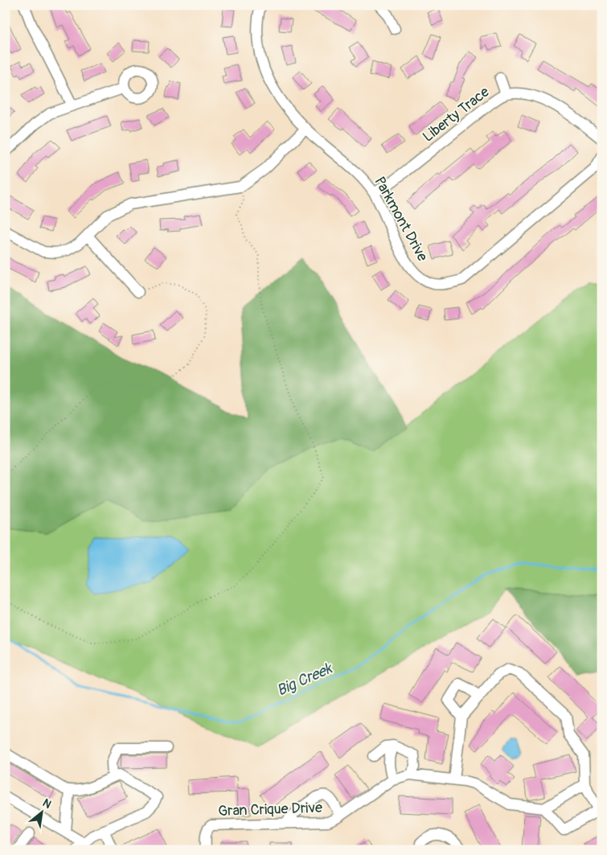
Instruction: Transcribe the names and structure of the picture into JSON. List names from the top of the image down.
{
  "streets": {
    "street": ["Liberty Trace", "Parkmont Drive", "Gran Crique Drive"]
  },
  "crossings": [
    ["Liberty Trace", "Parkmont Drive"]
  ],
  "water": ["Big Creek"],
  "north": "top right"
}
